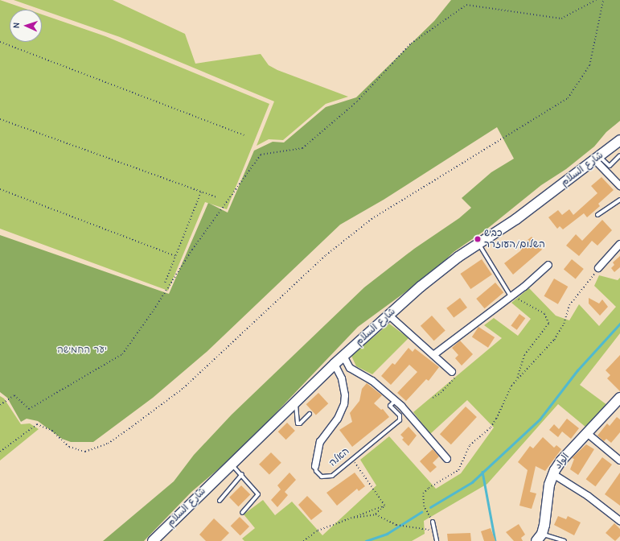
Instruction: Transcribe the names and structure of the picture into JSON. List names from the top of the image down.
{
  "streets": {
    "main road": ["شارع السلام", "الواد"],
    "street": ["האלה"]
  },
  "crossings": [
    ["شارع السلام", "האלה"]
  ],
  "parks": ["יער החמישה"],
  "places": ["כביש השלום/העוזרר"],
  "north": "left"
}
